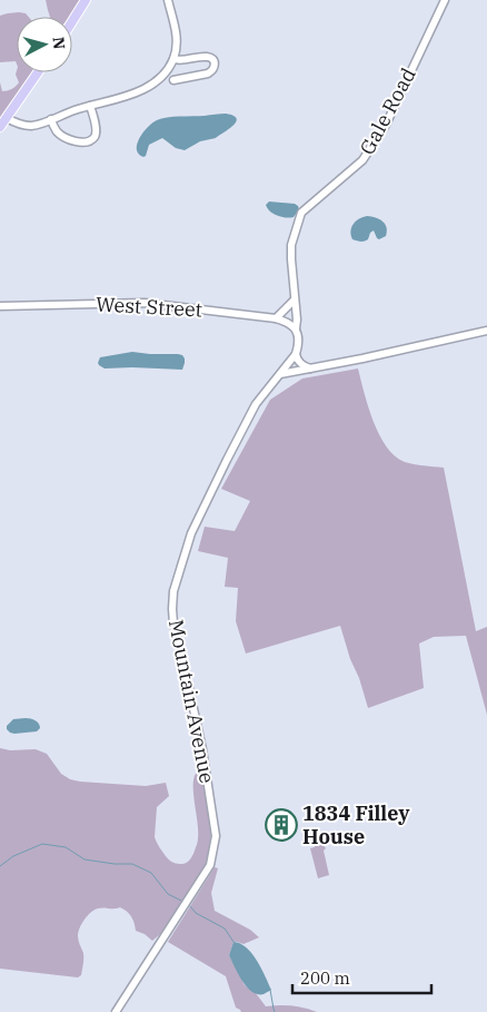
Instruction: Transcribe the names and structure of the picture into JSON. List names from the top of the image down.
{
  "streets": {
    "street": ["Gale Road", "West Street", "Mountain Avenue"]
  },
  "crossings": [
    ["Gale Road", "West Street"]
  ],
  "places": {
    "building": ["1834 Filley House"]
  },
  "scale_bar": "200 m",
  "north": "right"
}
